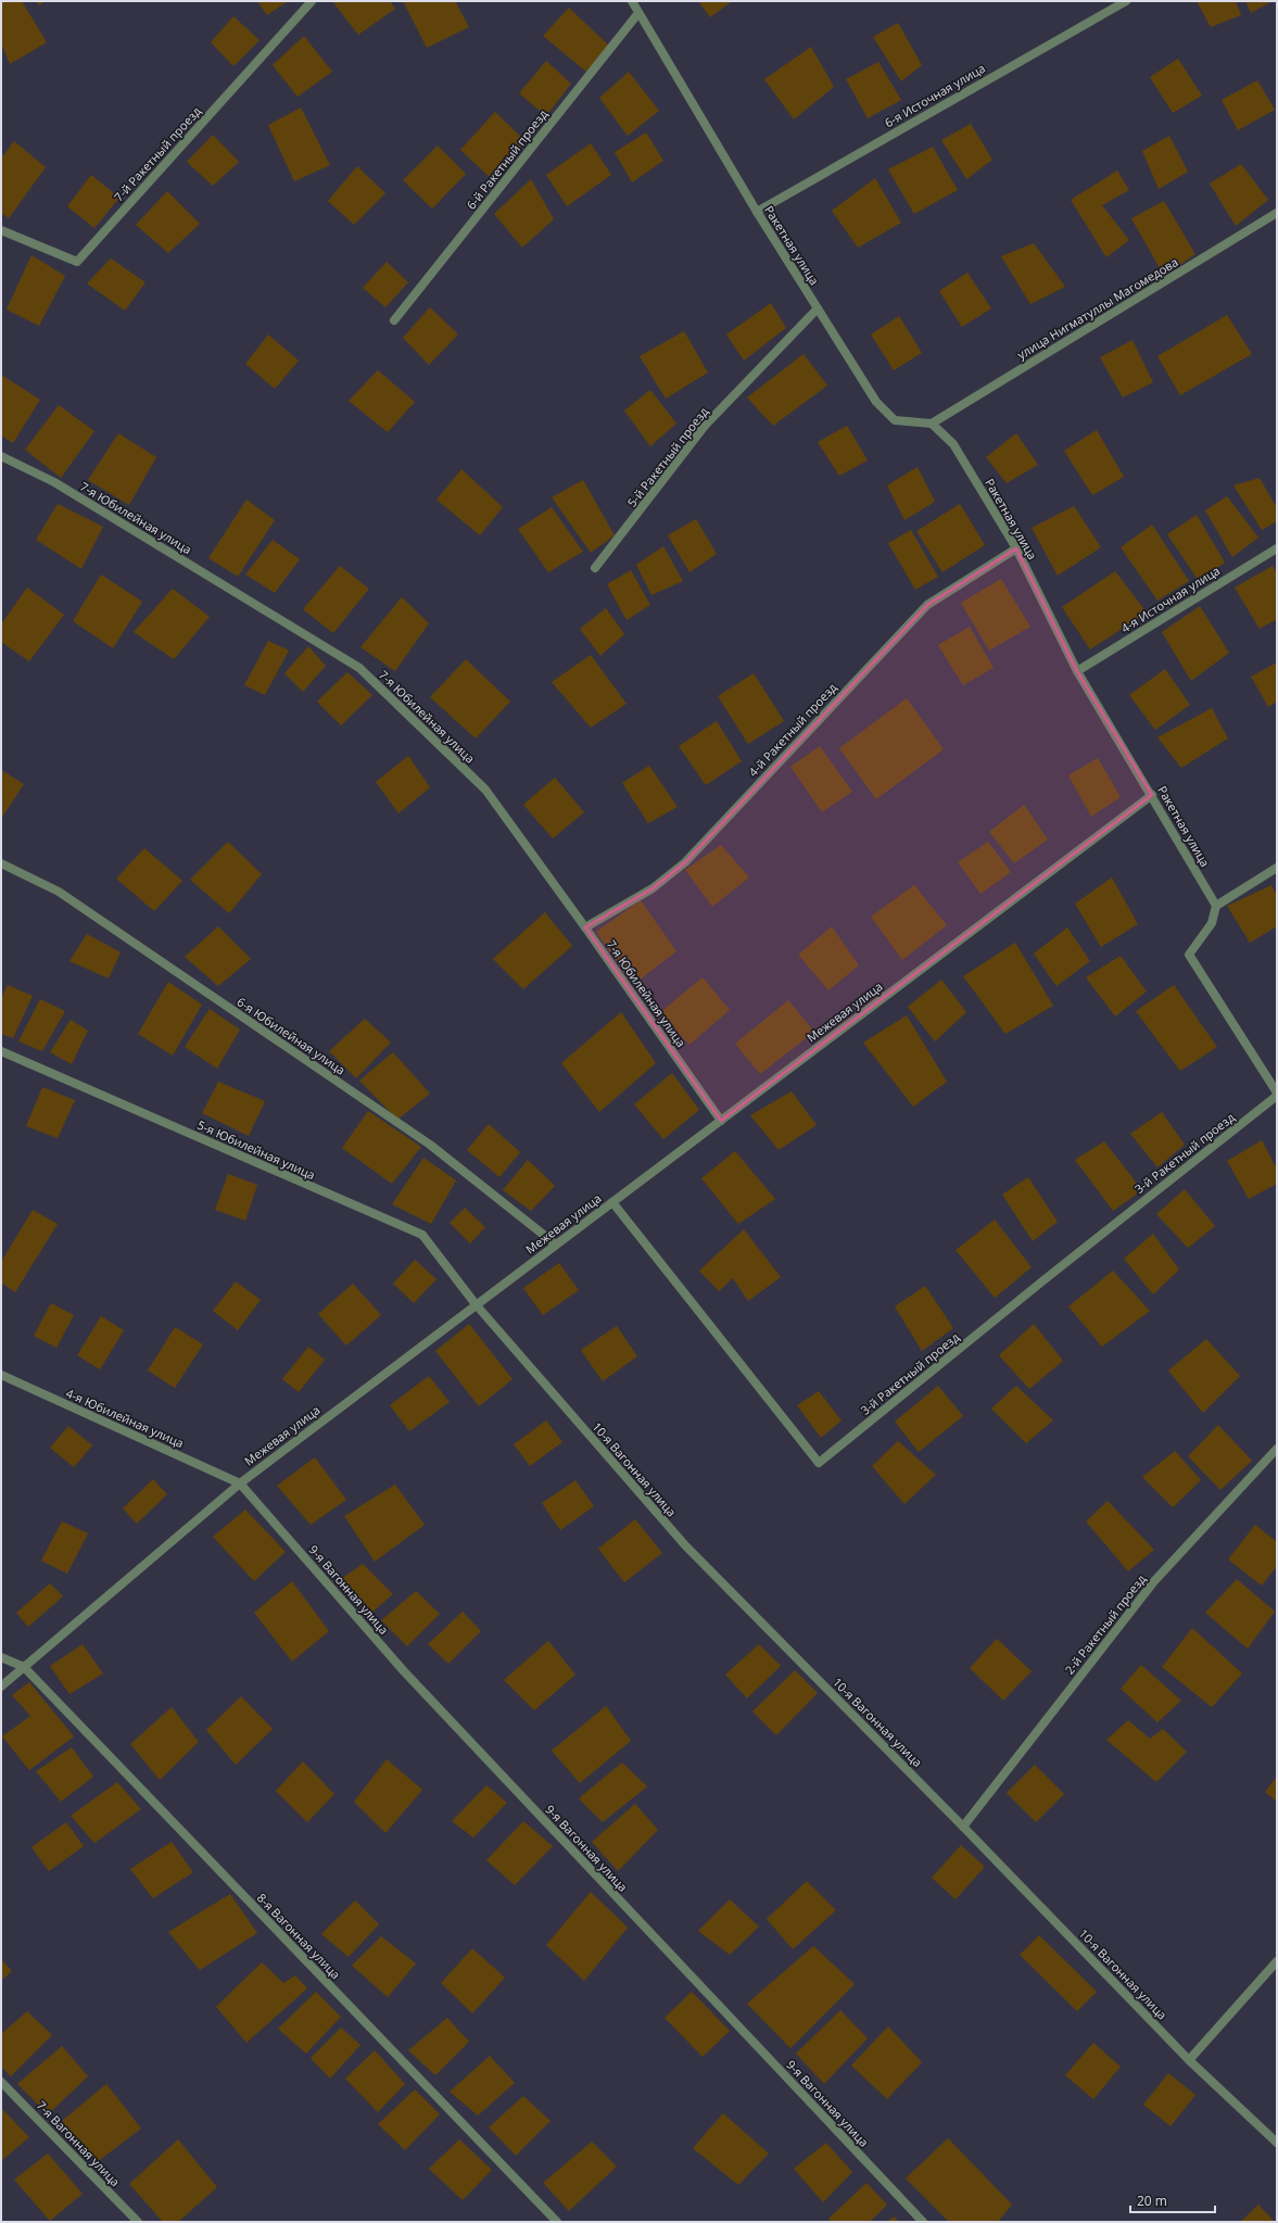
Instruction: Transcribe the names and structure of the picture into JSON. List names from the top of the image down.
{
  "streets": {
    "street": [
      "6-я Источная улица",
      "7-й Ракетный проезд",
      "6-й Ракетный проезд",
      "Ракетная улица",
      "улица Нигматуллы Магомедова",
      "5-й Ракетный проезд",
      "7-я Юбилейная улица",
      "4-я Источная улица",
      "4-й Ракетный проезд",
      "Межевая улица",
      "6-я Юбилейная улица",
      "5-я Юбилейная улица",
      "3-й Ракетный проезд",
      "4-я Юбилейная улица",
      "10-я Вагонная улица",
      "9-я Вагонная улица",
      "2-й Ракетный проезд",
      "8-я Вагонная улица",
      "7-я Вагонная улица"
    ]
  },
  "crossings": [
    ["6-я Источная улица", "Ракетная улица"],
    ["6-й Ракетный проезд", "Ракетная улица"],
    ["Ракетная улица", "улица Нигматуллы Магомедова"],
    ["Ракетная улица", "5-й Ракетный проезд"],
    ["Ракетная улица", "4-я Источная улица"],
    ["Ракетная улица", "4-й Ракетный проезд"],
    ["Ракетная улица", "Межевая улица"],
    ["7-я Юбилейная улица", "4-й Ракетный проезд"],
    ["7-я Юбилейная улица", "Межевая улица"],
    ["Межевая улица", "6-я Юбилейная улица"],
    ["Межевая улица", "5-я Юбилейная улица"],
    ["Межевая улица", "3-й Ракетный проезд"],
    ["Межевая улица", "4-я Юбилейная улица"],
    ["Межевая улица", "10-я Вагонная улица"],
    ["Межевая улица", "9-я Вагонная улица"],
    ["Межевая улица", "8-я Вагонная улица"],
    ["5-я Юбилейная улица", "10-я Вагонная улица"],
    ["4-я Юбилейная улица", "9-я Вагонная улица"],
    ["10-я Вагонная улица", "2-й Ракетный проезд"]
  ],
  "scale_bar": "20 m"
}
